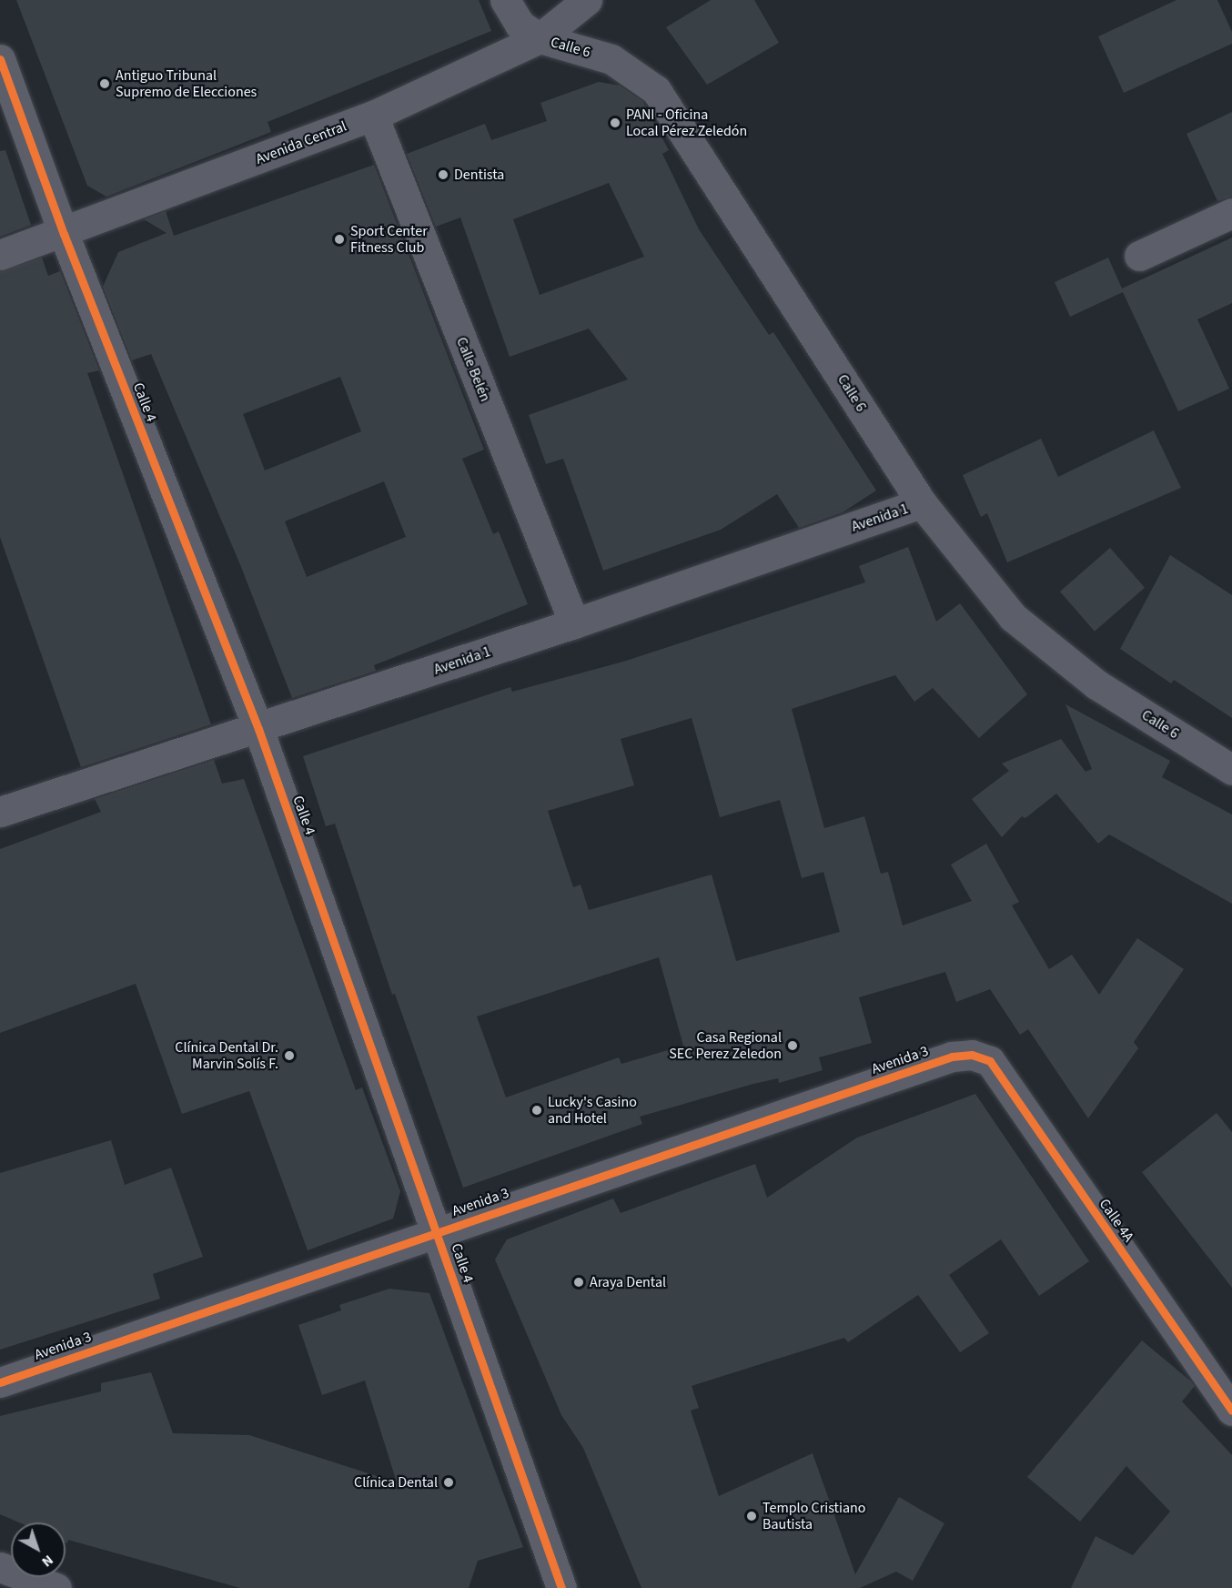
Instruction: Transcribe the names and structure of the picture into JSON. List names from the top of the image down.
{
  "streets": {
    "street": [
      "Calle 6",
      "Avenida Central",
      "Calle Belén",
      "Calle 4",
      "Avenida 1",
      "Avenida 3",
      "Calle 4A"
    ]
  },
  "crossings": [
    ["Calle 6", "Avenida Central"],
    ["Calle 6", "Avenida 1"],
    ["Avenida Central", "Calle Belén"],
    ["Avenida Central", "Calle 4"],
    ["Calle Belén", "Avenida 1"],
    ["Calle 4", "Avenida 1"],
    ["Calle 4", "Avenida 3"],
    ["Avenida 3", "Calle 4A"]
  ],
  "places": [
    "Antiguo Tribunal Supremo de Elecciones",
    "PANI - Oficina Local Pérez Zeledón",
    "Dentista",
    "Sport Center Fitness Club",
    "Casa Regional SEC Perez Zeledon",
    "Clínica Dental Dr. Marvin Solís F.",
    "Lucky's Casino and Hotel",
    "Araya Dental",
    "Clínica Dental",
    "Templo Cristiano Bautista"
  ],
  "north": "bottom right"
}
